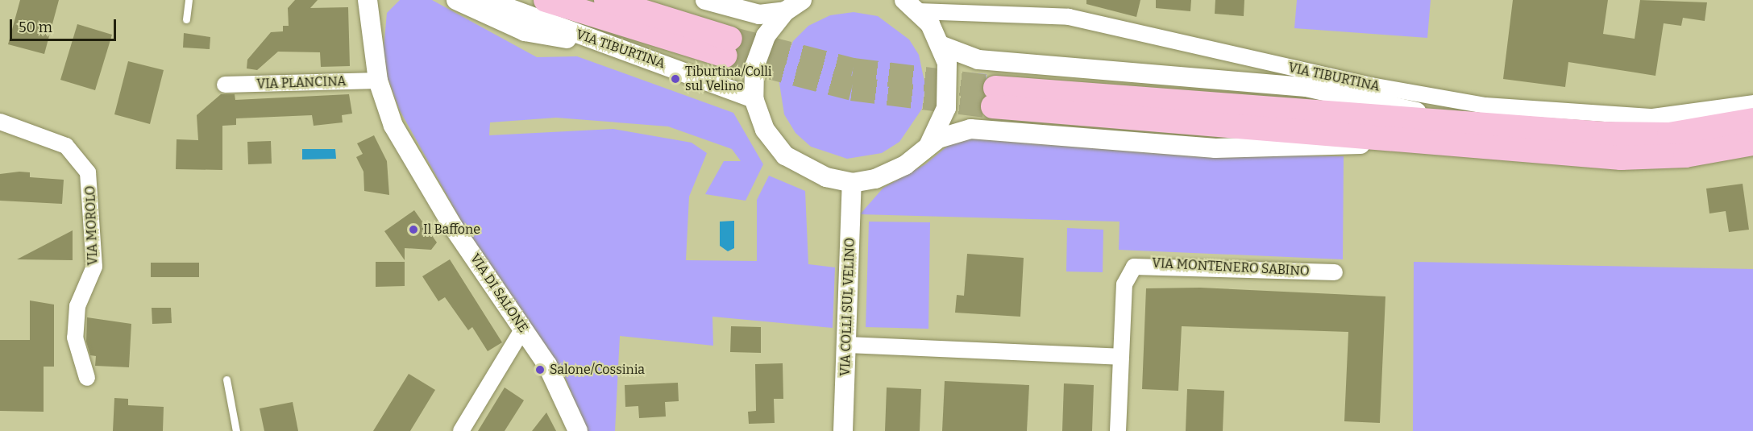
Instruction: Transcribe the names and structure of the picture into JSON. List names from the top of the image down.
{
  "streets": {
    "main road": ["VIA TIBURTINA"],
    "street": [
      "VIA PLANCINA",
      "VIA MOROLO",
      "VIA MONTENERO SABINO",
      "VIA DI SALONE",
      "VIA COLLI SUL VELINO"
    ]
  },
  "crossings": [
    ["VIA TIBURTINA", "VIA COLLI SUL VELINO"],
    ["VIA PLANCINA", "VIA DI SALONE"]
  ],
  "places": ["Tiburtina/Colli sul Velino", "Il Baffone", "Salone/Cossinia"],
  "scale_bar": "50 m"
}
